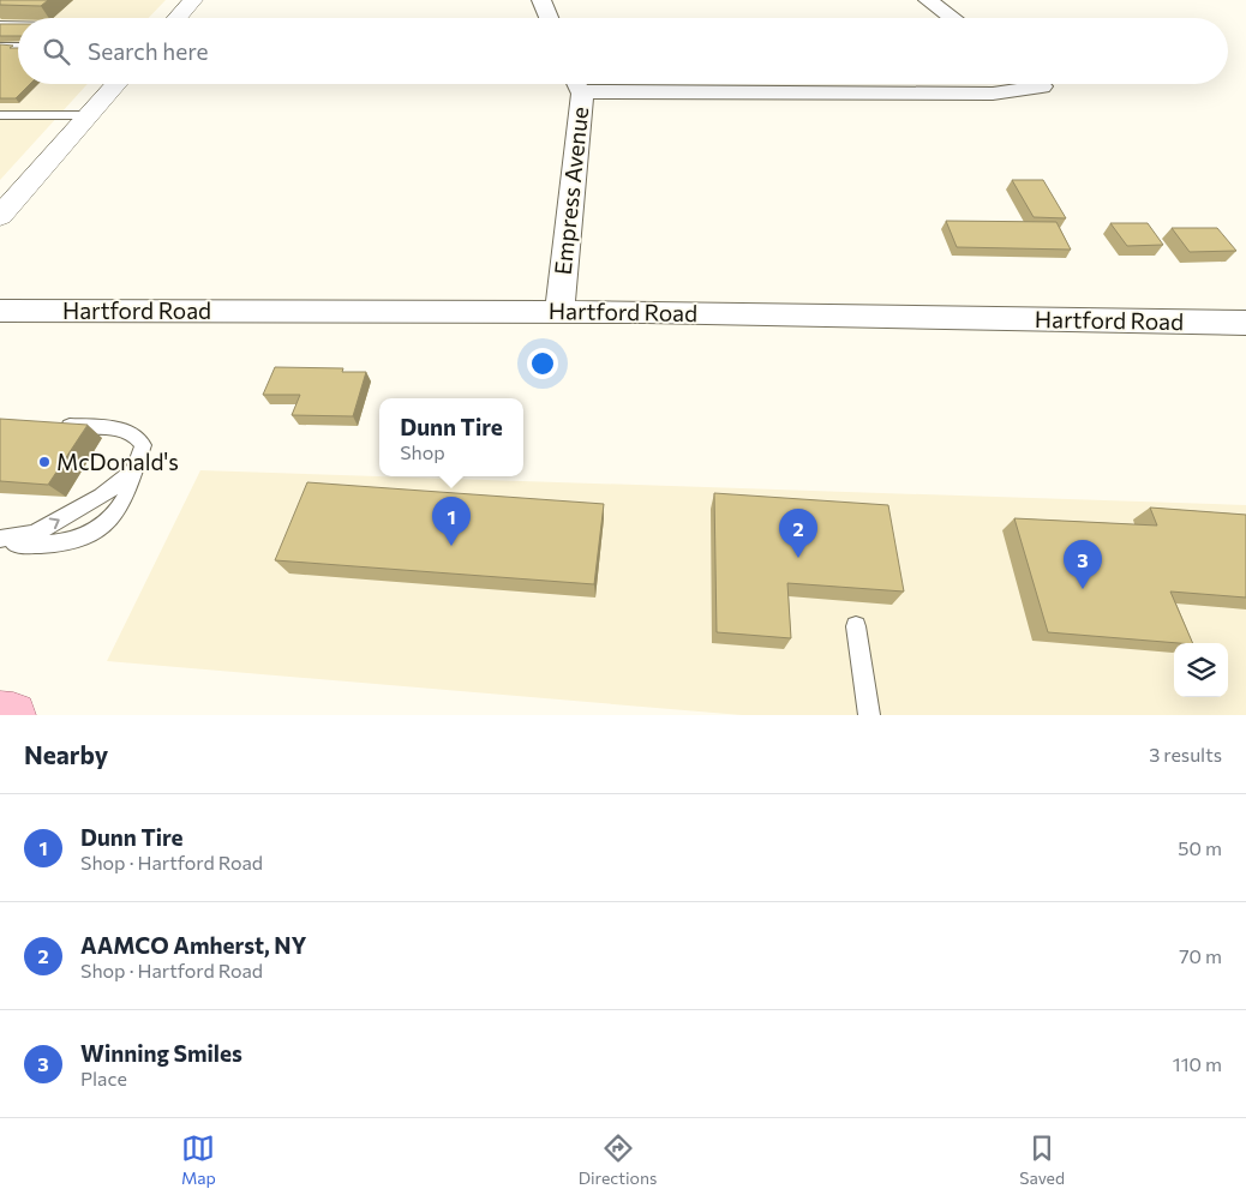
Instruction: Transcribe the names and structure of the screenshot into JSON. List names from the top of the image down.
{
  "streets": {
    "street": ["Empress Avenue", "Hartford Road"]
  },
  "crossings": [
    ["Empress Avenue", "Hartford Road"]
  ],
  "places": ["McDonald's"],
  "page": {
    "search": "Search here",
    "popup": ["Dunn Tire", "Shop"],
    "pins": ["1", "2", "3"],
    "heading": ["Nearby", "3 results"],
    "list": [
      {
        "mark": "1",
        "name": "Dunn Tire",
        "note": "Shop · Hartford Road",
        "value": "50 m"
      },
      {
        "mark": "2",
        "name": "AAMCO Amherst, NY",
        "note": "Shop · Hartford Road",
        "value": "70 m"
      },
      {
        "mark": "3",
        "name": "Winning Smiles",
        "note": "Place",
        "value": "110 m"
      }
    ],
    "nav": ["Map", "Directions", "Saved"]
  }
}
